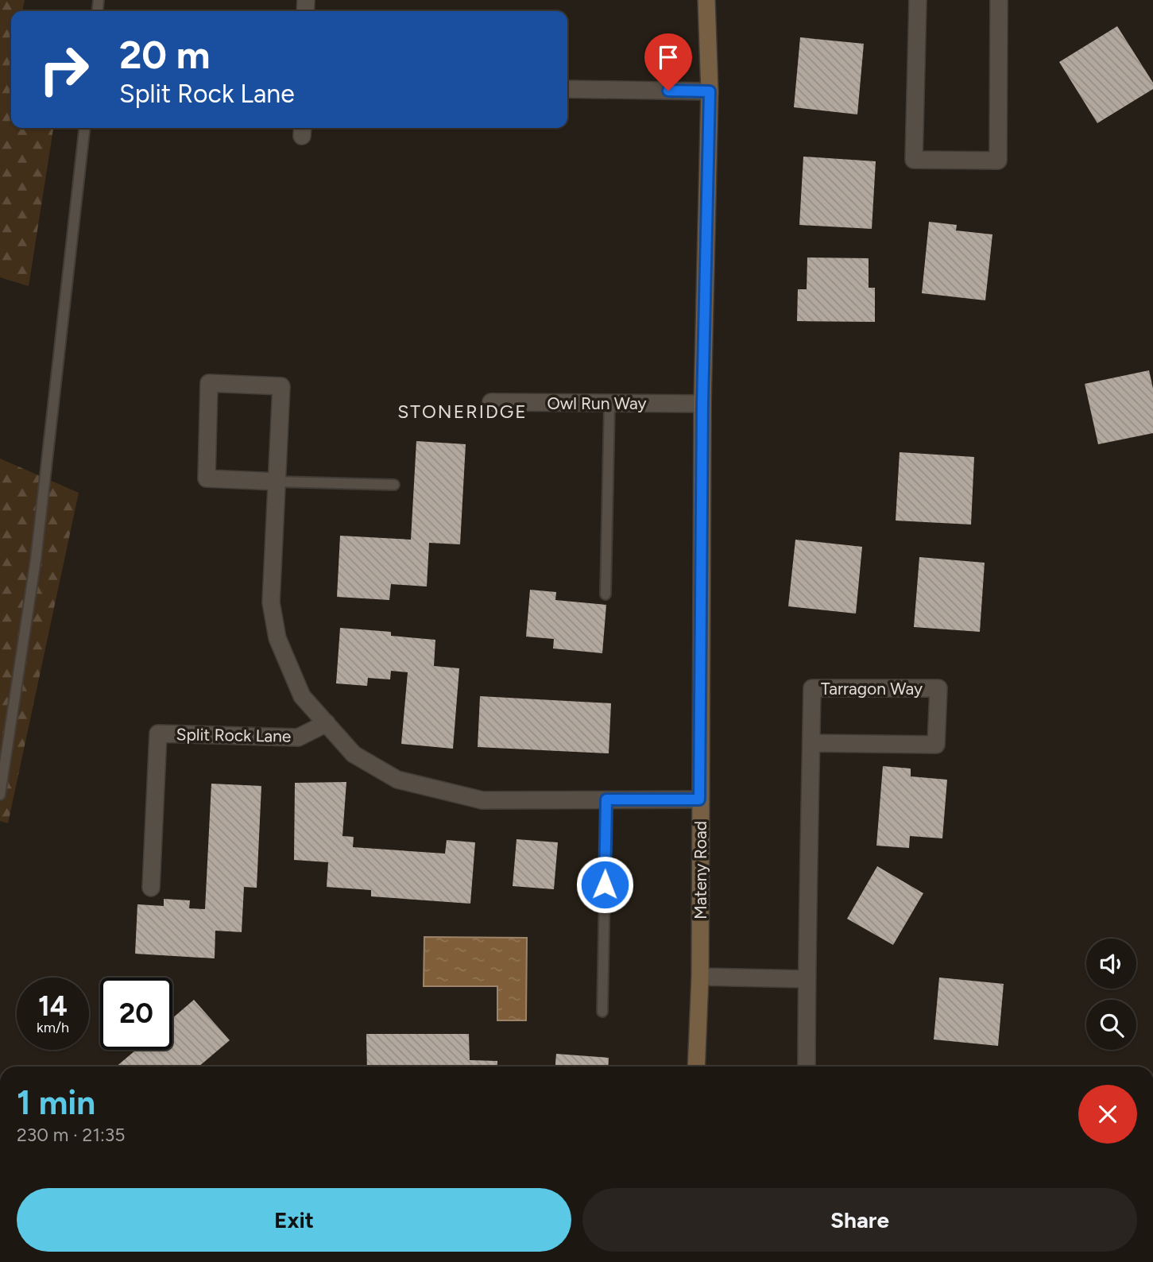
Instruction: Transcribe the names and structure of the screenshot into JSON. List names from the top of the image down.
{
  "streets": {
    "street": [
      "Owl Run Way",
      "Tarragon Way",
      "Split Rock Lane",
      "Mateny Road"
    ]
  },
  "crossings": [
    ["Owl Run Way", "Mateny Road"]
  ],
  "districts": ["STONERIDGE"],
  "page": {
    "turn": ["20 m", "Split Rock Lane"],
    "speed": "14 km/h",
    "limit": "20",
    "heading": ["1 min", "230 m · 21:35"],
    "buttons": ["Exit", "Share"]
  }
}
